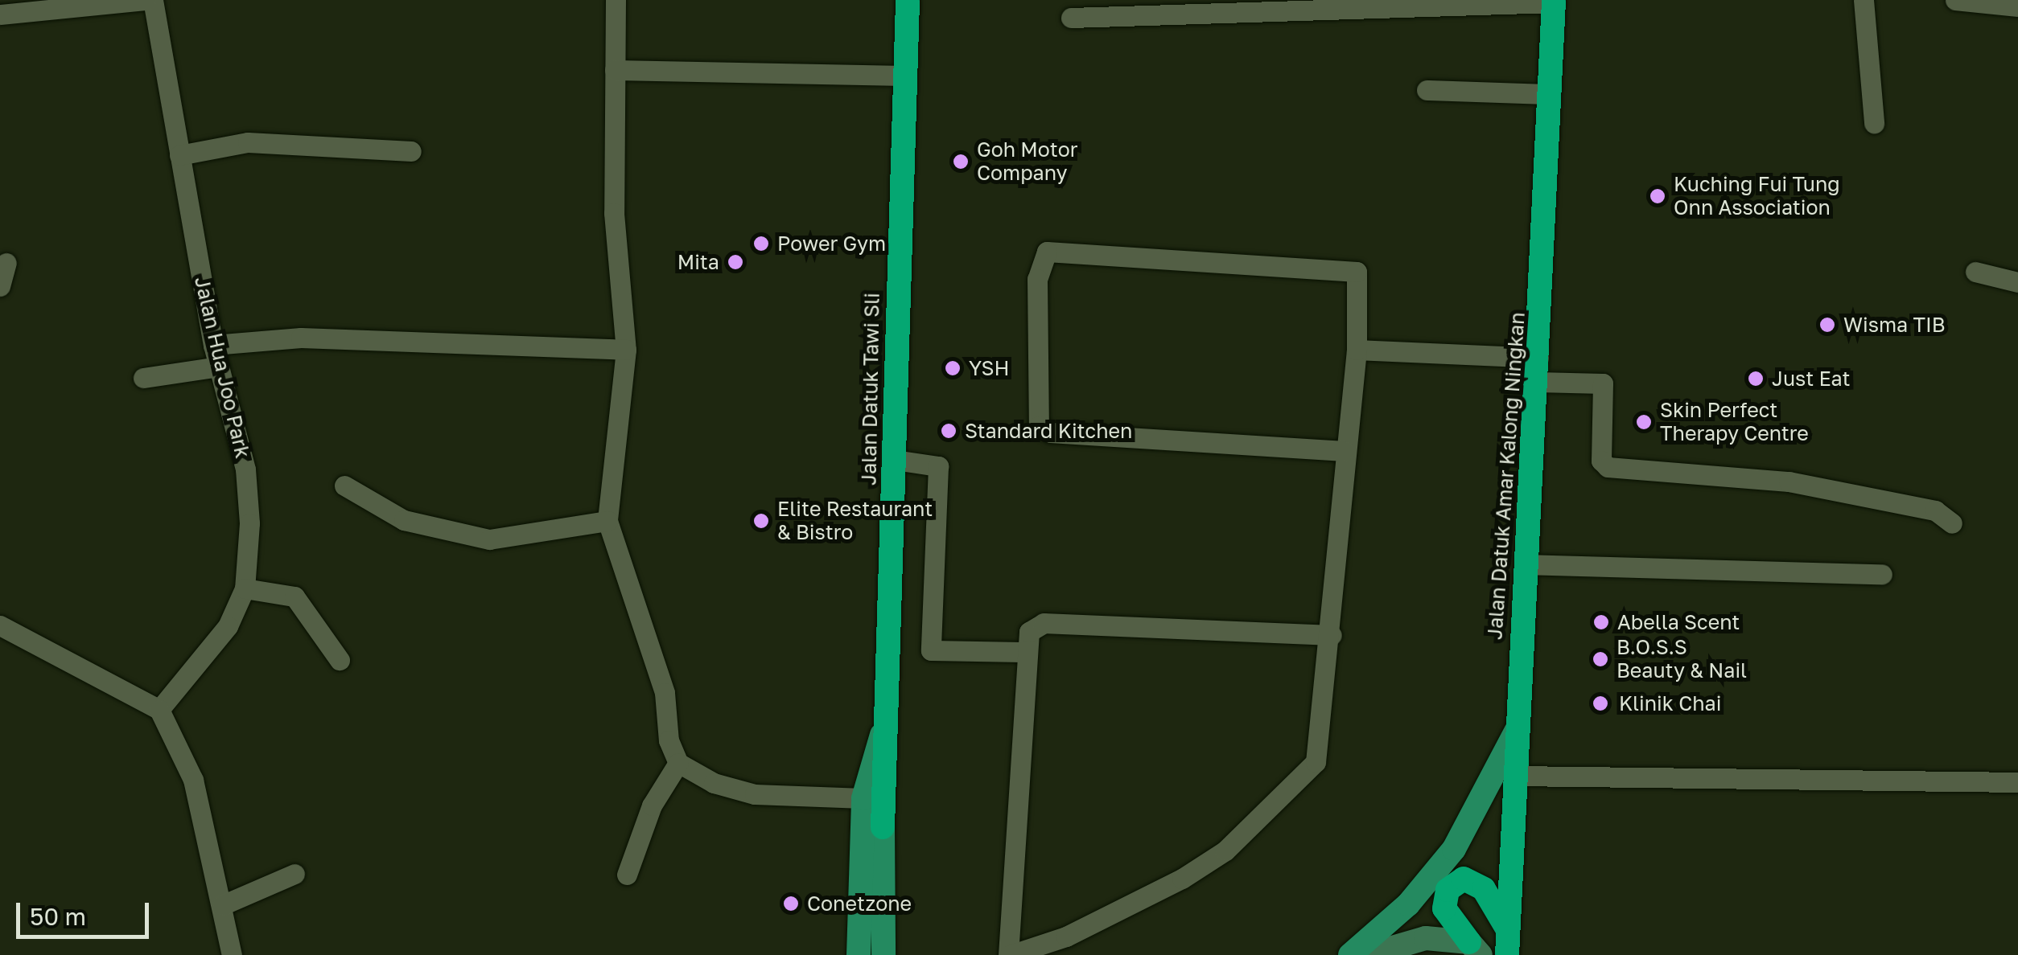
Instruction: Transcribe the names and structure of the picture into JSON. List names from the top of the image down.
{
  "streets": {
    "highway": ["Jalan Datuk Tawi Sli", "Jalan Datuk Amar Kalong Ningkan"],
    "street": ["Jalan Hua Joo Park"]
  },
  "places": [
    "Goh Motor Company",
    "Kuching Fui Tung Onn Association",
    "Power Gym",
    "Mita",
    "Wisma TIB",
    "YSH",
    "Just Eat",
    "Skin Perfect Therapy Centre",
    "Standard Kitchen",
    "Elite Restaurant & Bistro",
    "Abella Scent",
    "B.O.S.S Beauty & Nail",
    "Klinik Chai",
    "Conetzone"
  ],
  "scale_bar": "50 m"
}
